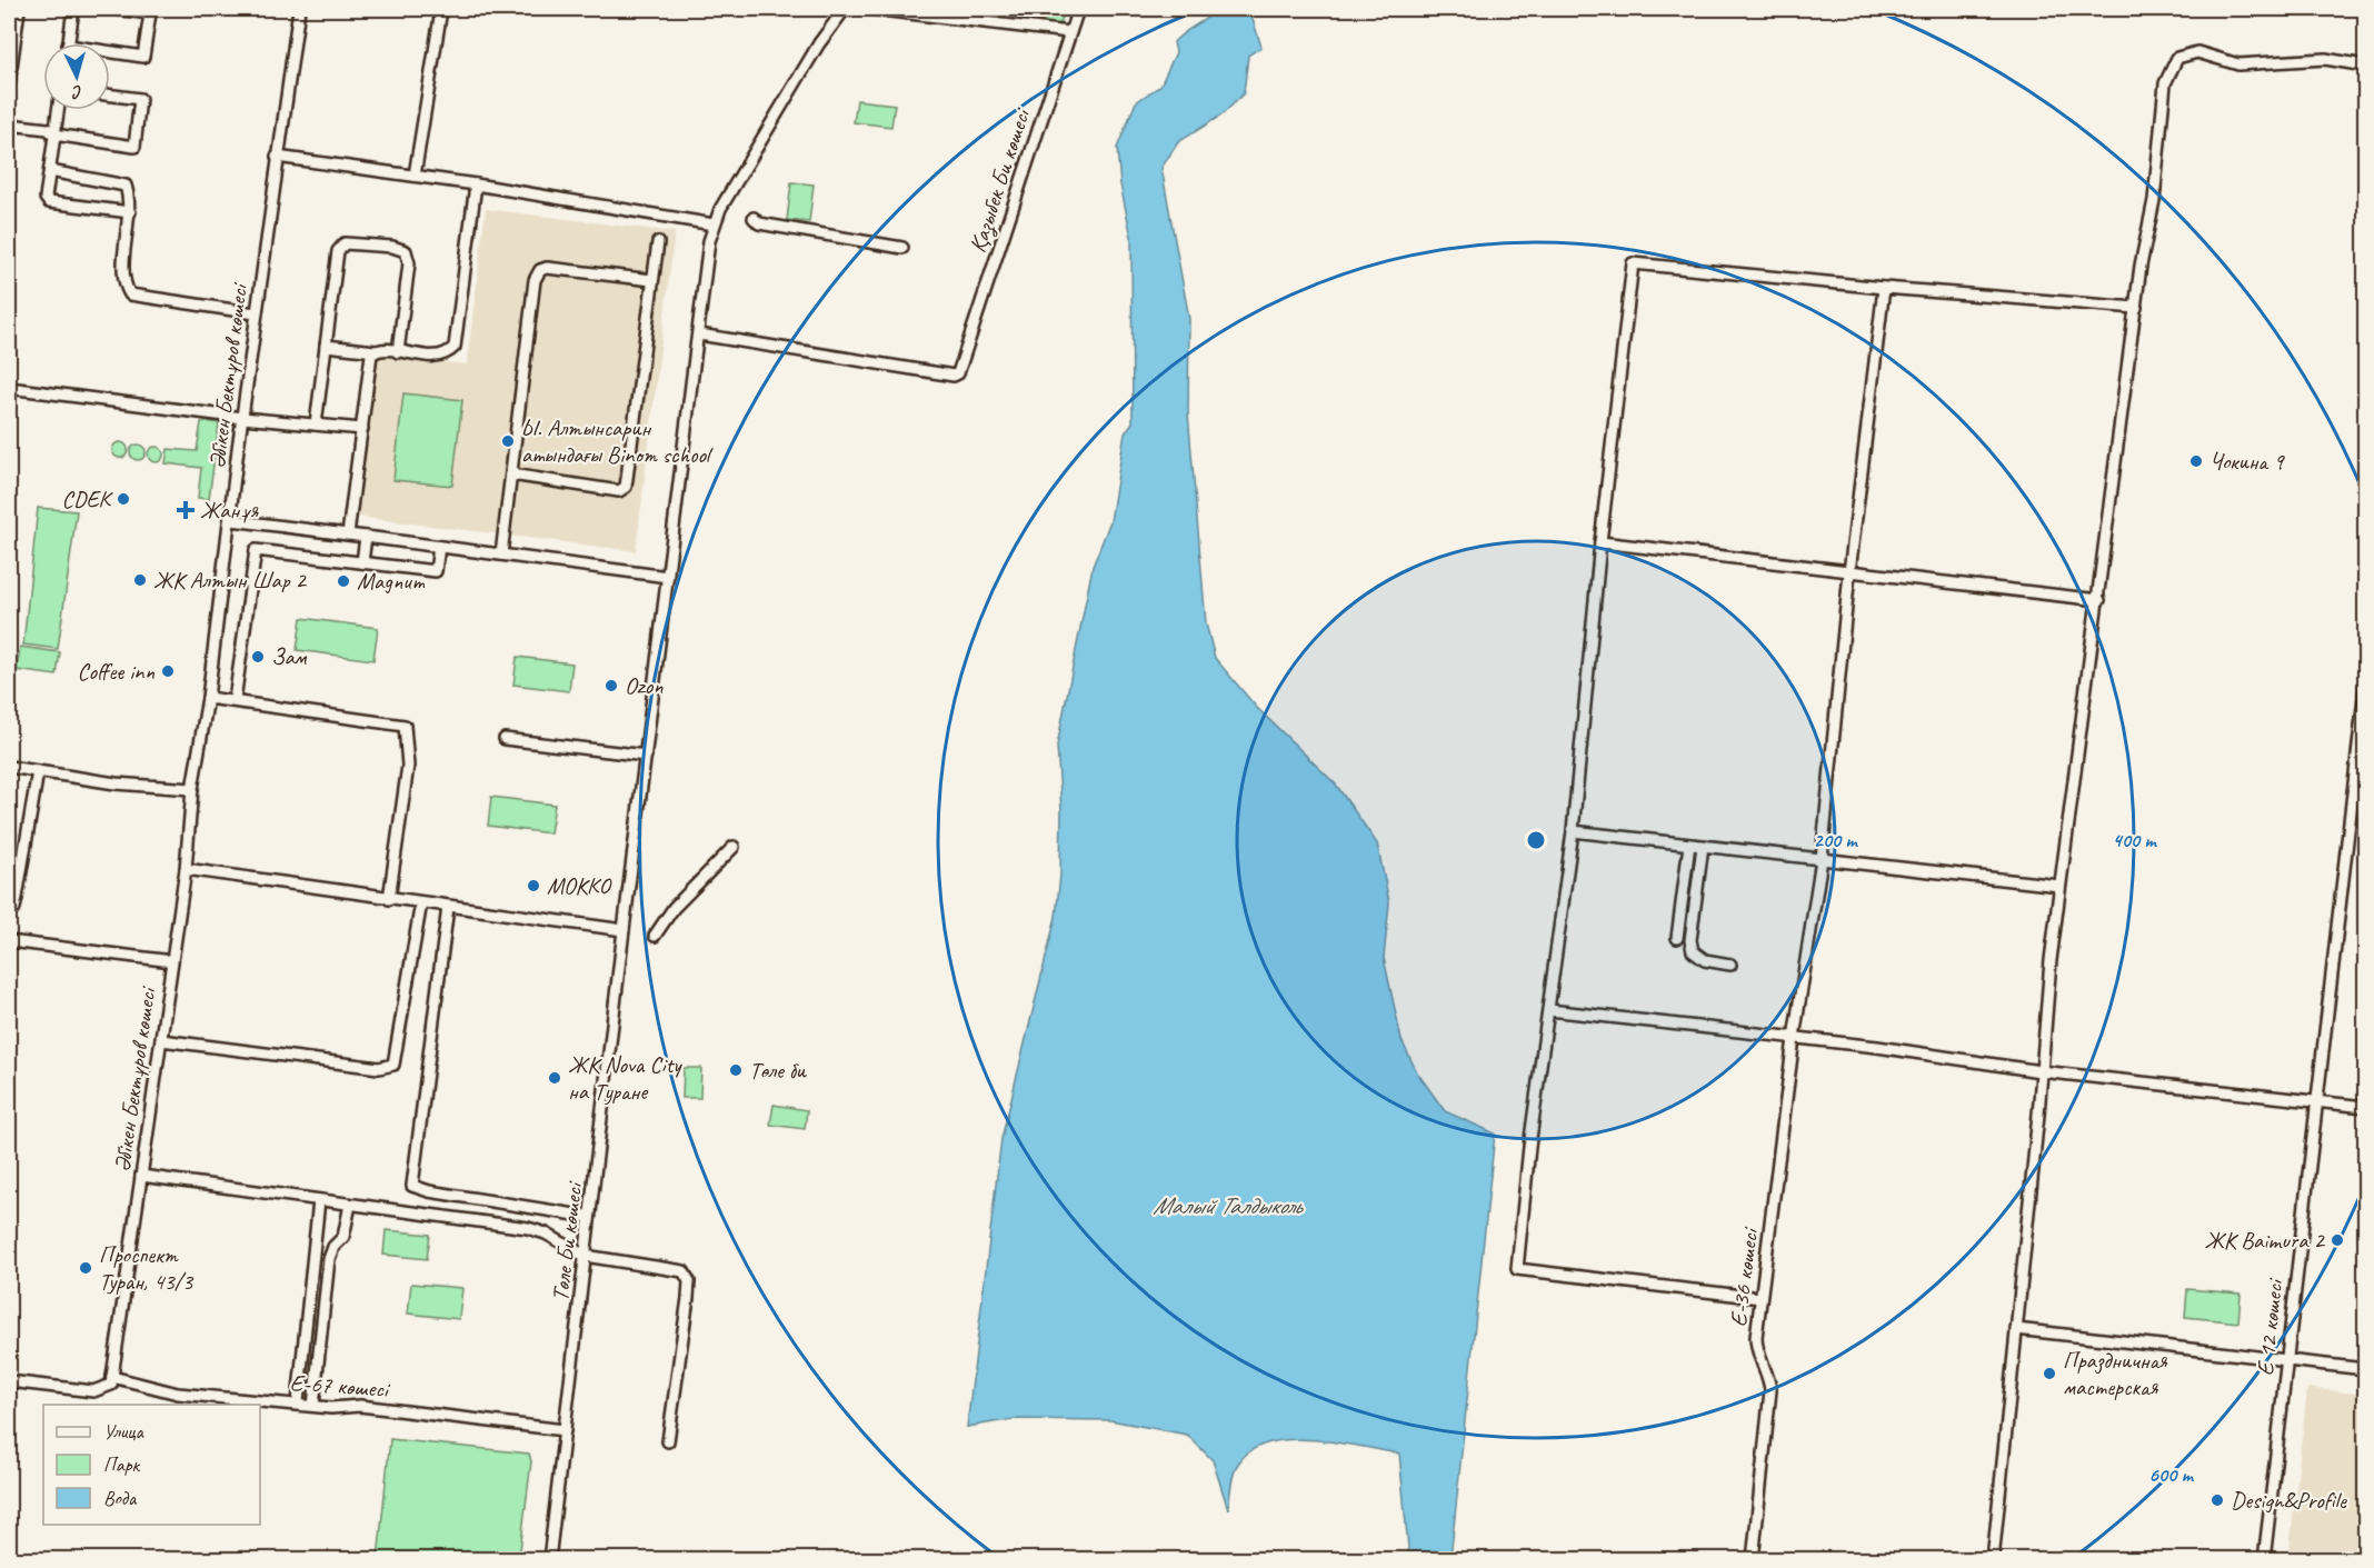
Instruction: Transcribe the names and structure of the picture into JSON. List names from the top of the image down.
{
  "streets": {
    "street": [
      "Қазыбек Би көшесі",
      "Әбікен Бектұров көшесі",
      "Төле Би көшесі",
      "Е-36 көшесі",
      "Е 12 көшесі",
      "Е-67 көшесі"
    ]
  },
  "crossings": [
    ["Қазыбек Би көшесі", "Төле Би көшесі"],
    ["Әбікен Бектұров көшесі", "Е-67 көшесі"],
    ["Төле Би көшесі", "Е-67 көшесі"]
  ],
  "water": ["Малый Талдыколь"],
  "places": {
    "other": [
      "Ы. Алтынсарин атындағы Binom school",
      "Чокина 9",
      "CDEK",
      "ЖК Алтын Шар 2",
      "Magnum",
      "Зам",
      "Coffee inn",
      "Ozon",
      "МОККО",
      "Төле би",
      "ЖК Nova City на Туране",
      "ЖК Baimura 2",
      "Проспект Туран, 43/3",
      "Праздничная мастерская",
      "Design&Profile"
    ],
    "health": ["Жанұя"]
  },
  "legend": ["Улица", "Парк", "Вода"],
  "north": "bottom",
  "rings": ["200 m", "400 m", "600 m"]
}
